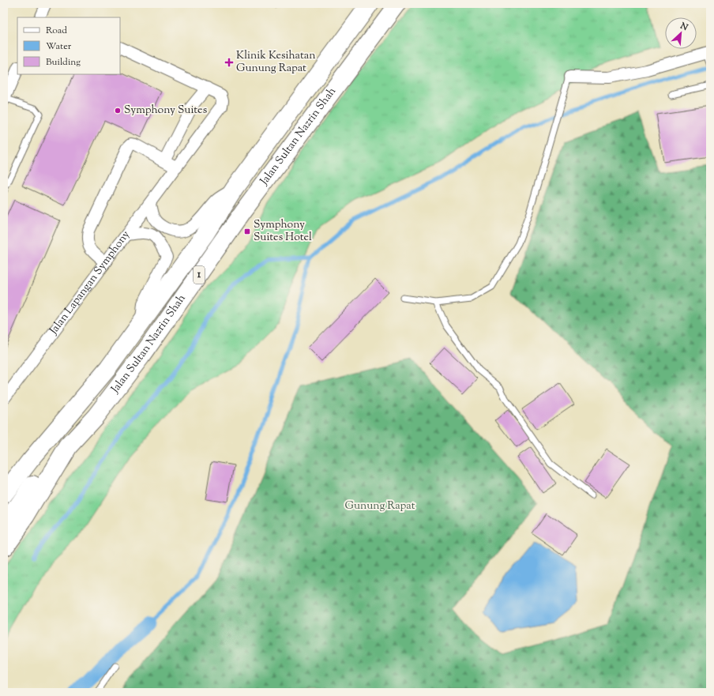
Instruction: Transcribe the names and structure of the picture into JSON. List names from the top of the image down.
{
  "streets": {
    "highway": ["Jalan Sultan Nazrin Shah", "1"],
    "street": ["Jalan Lapangan Symphony"]
  },
  "parks": ["Gunung Rapat"],
  "places": {
    "health": ["Klinik Kesihatan Gunung Rapat"],
    "other": ["Symphony Suites"],
    "transit": ["Symphony Suites Hotel"]
  },
  "legend": ["Road", "Water", "Building"],
  "north": "top right"
}
